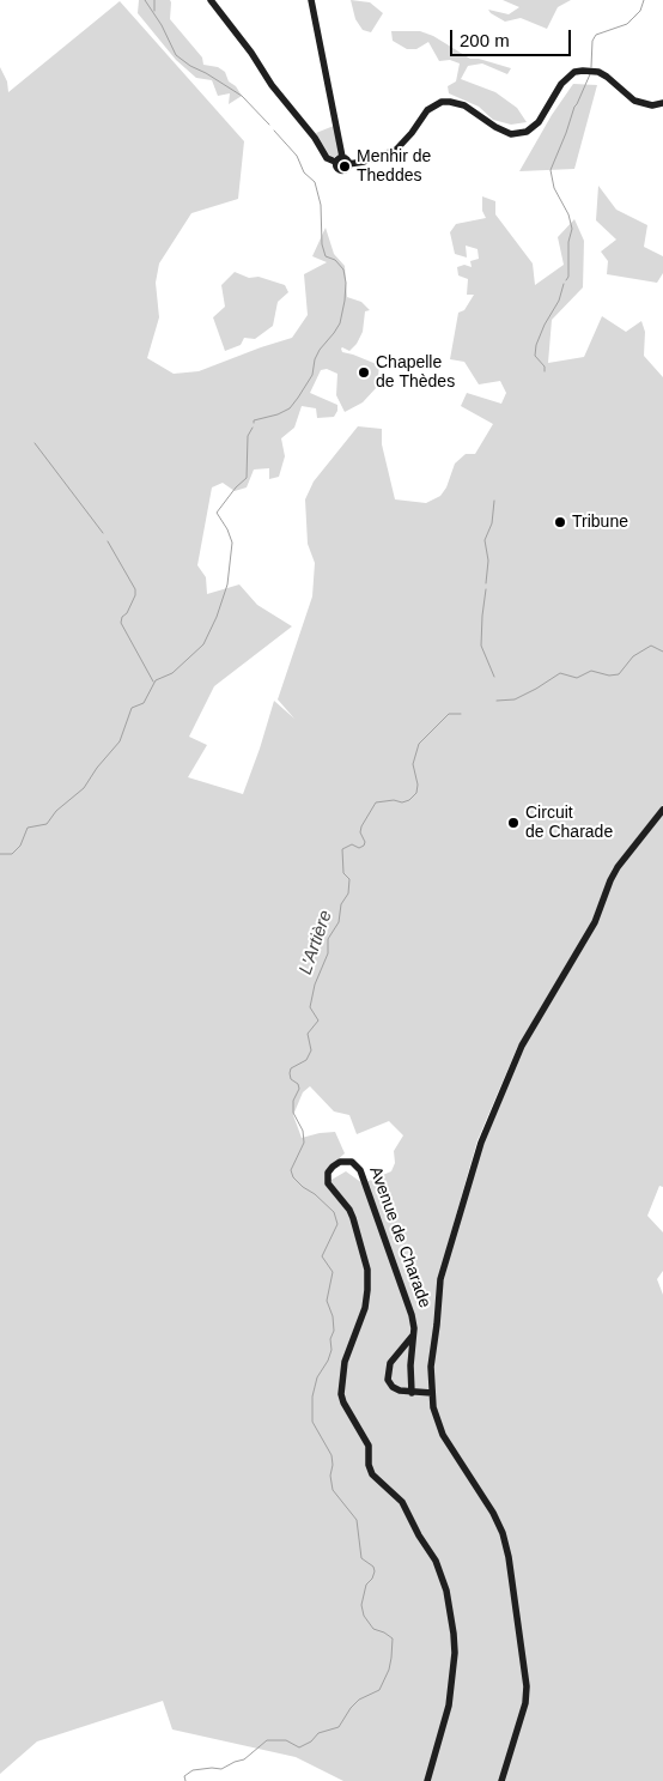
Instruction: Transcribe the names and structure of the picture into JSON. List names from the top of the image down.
{
  "streets": {
    "street": ["Avenue de Charade"]
  },
  "water": ["L'Artière"],
  "places": [
    "Menhir de Theddes",
    "Chapelle de Thèdes",
    "Tribune",
    "Circuit de Charade"
  ],
  "scale_bar": "200 m"
}
